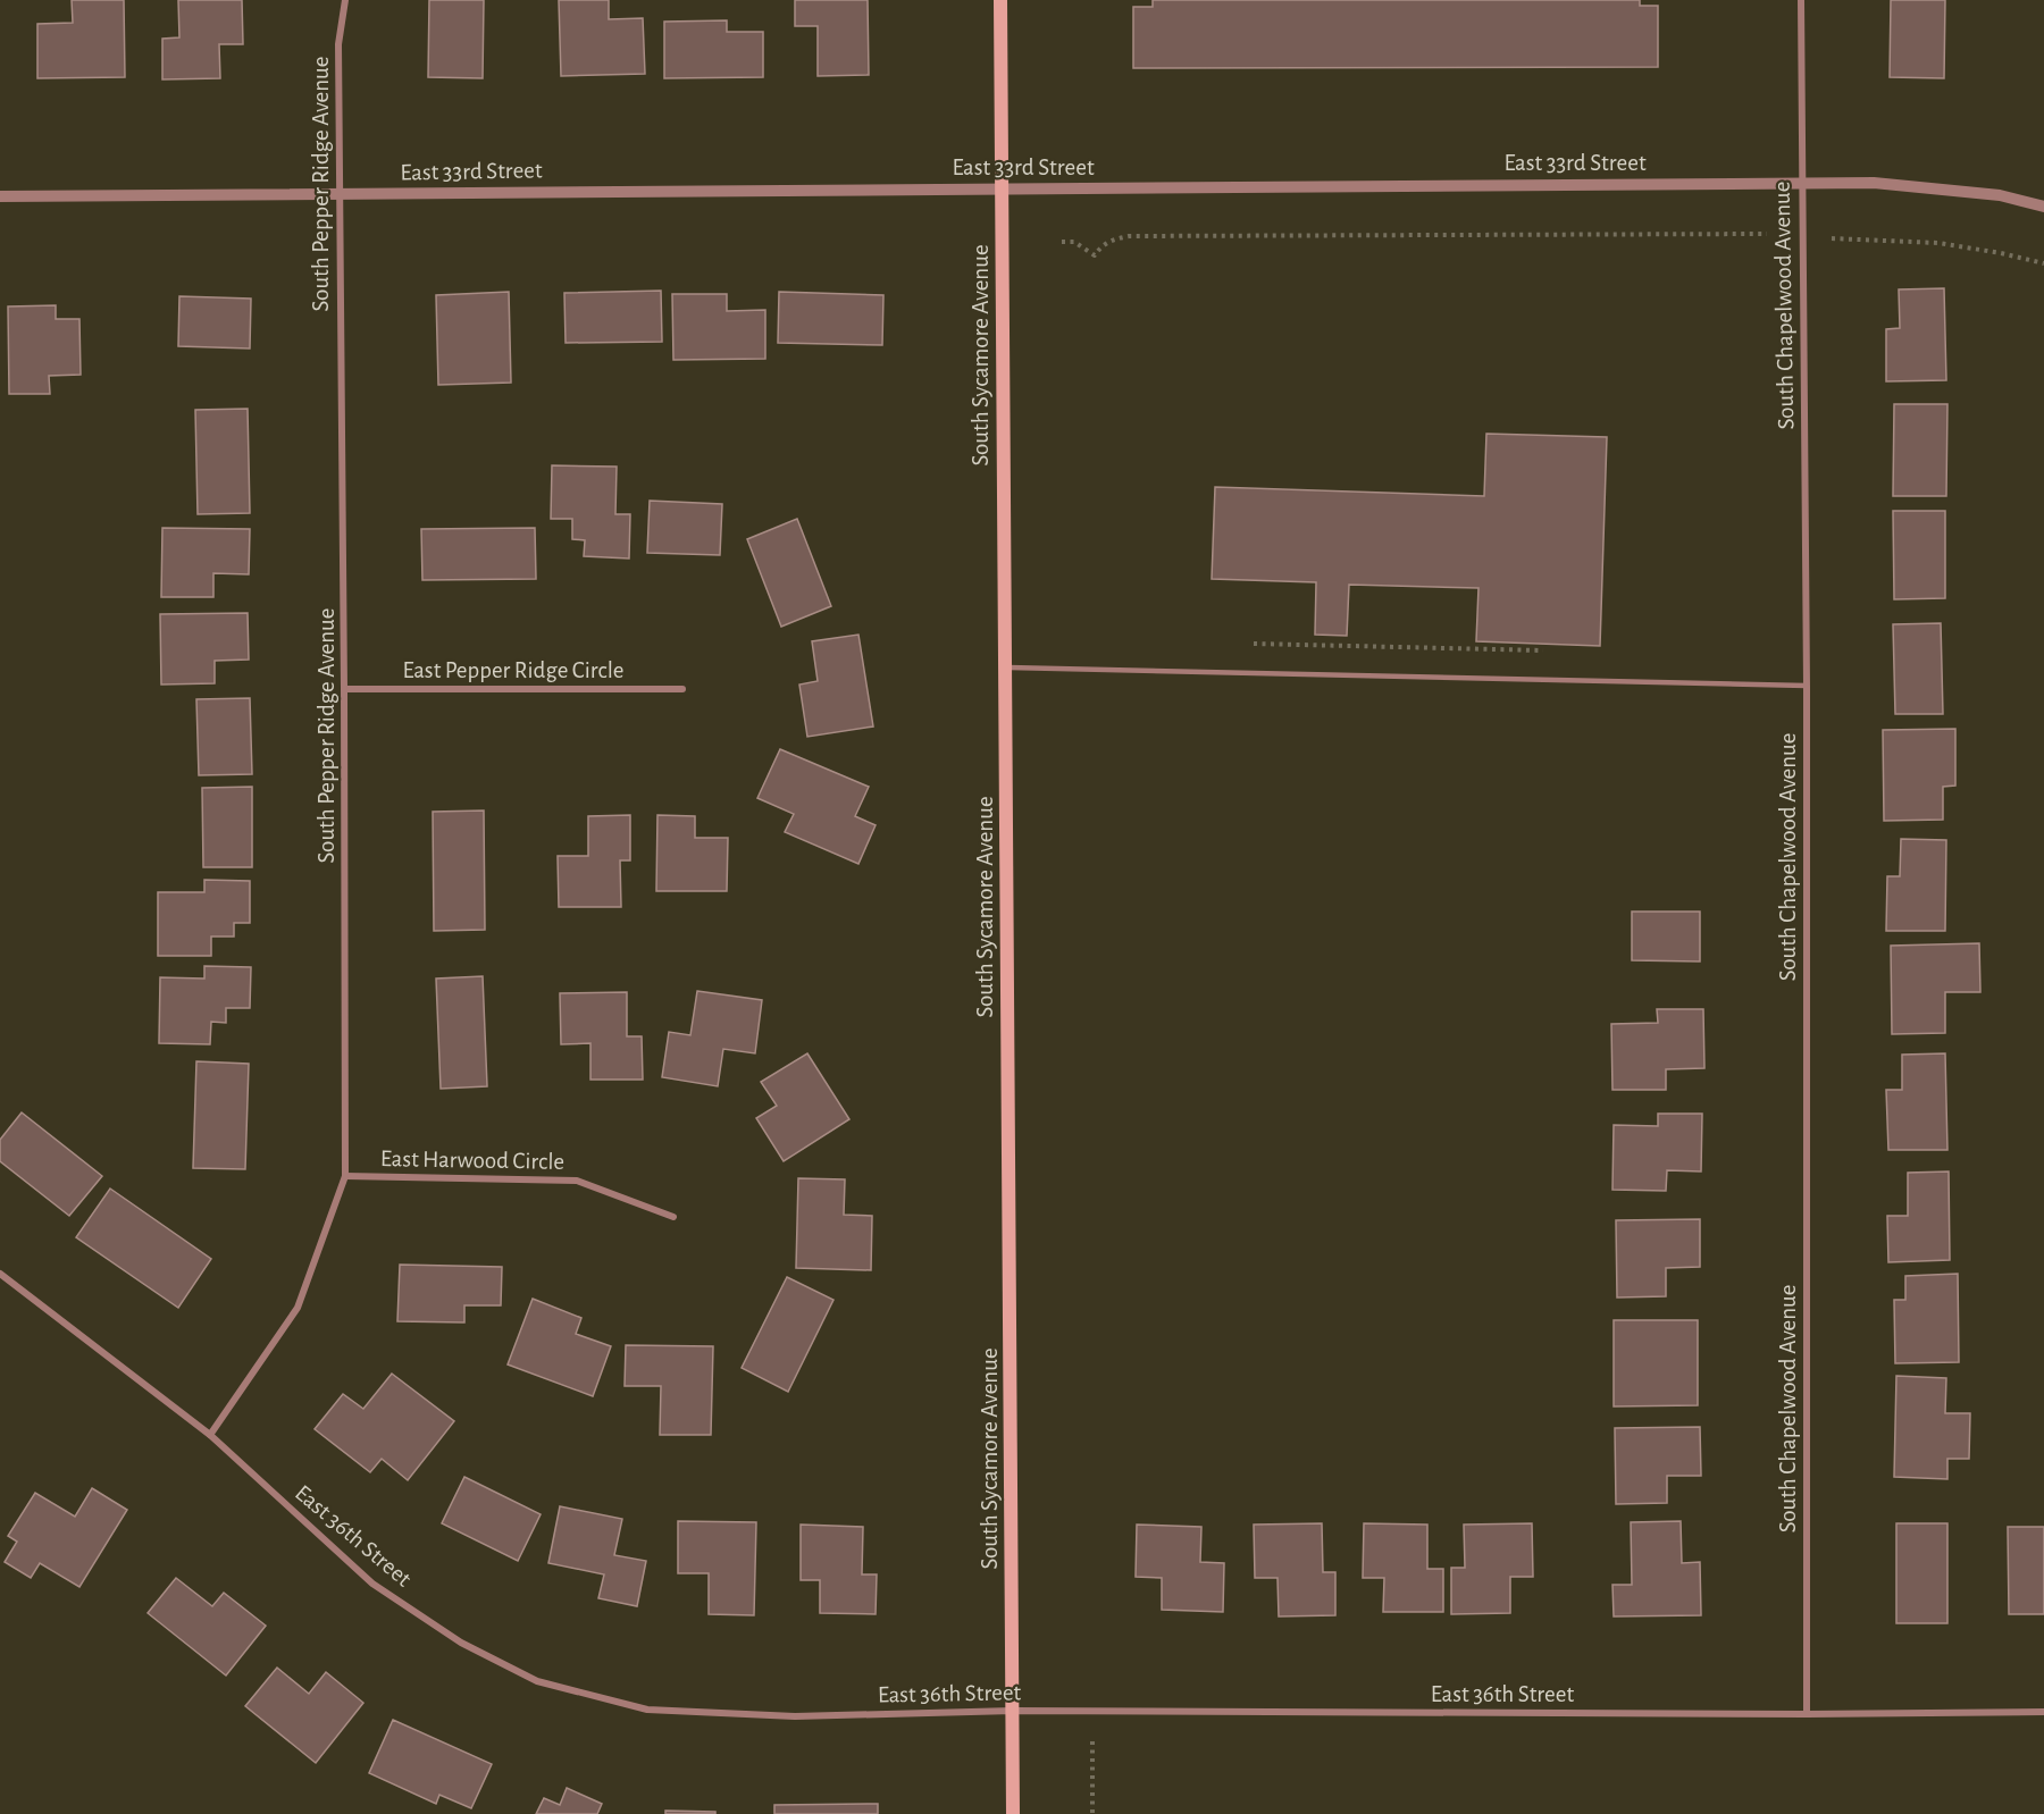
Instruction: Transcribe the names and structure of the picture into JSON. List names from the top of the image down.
{
  "streets": {
    "main road": ["South Sycamore Avenue"],
    "street": [
      "East 33rd Street",
      "South Pepper Ridge Avenue",
      "South Chapelwood Avenue",
      "East Pepper Ridge Circle",
      "East Harwood Circle",
      "East 36th Street"
    ]
  },
  "crossings": [
    ["East 33rd Street", "South Pepper Ridge Avenue"],
    ["East 33rd Street", "South Chapelwood Avenue"],
    ["East 33rd Street", "South Sycamore Avenue"],
    ["South Pepper Ridge Avenue", "East Pepper Ridge Circle"],
    ["South Pepper Ridge Avenue", "East Harwood Circle"],
    ["South Pepper Ridge Avenue", "East 36th Street"],
    ["South Chapelwood Avenue", "East 36th Street"],
    ["South Sycamore Avenue", "East 36th Street"]
  ]
}
